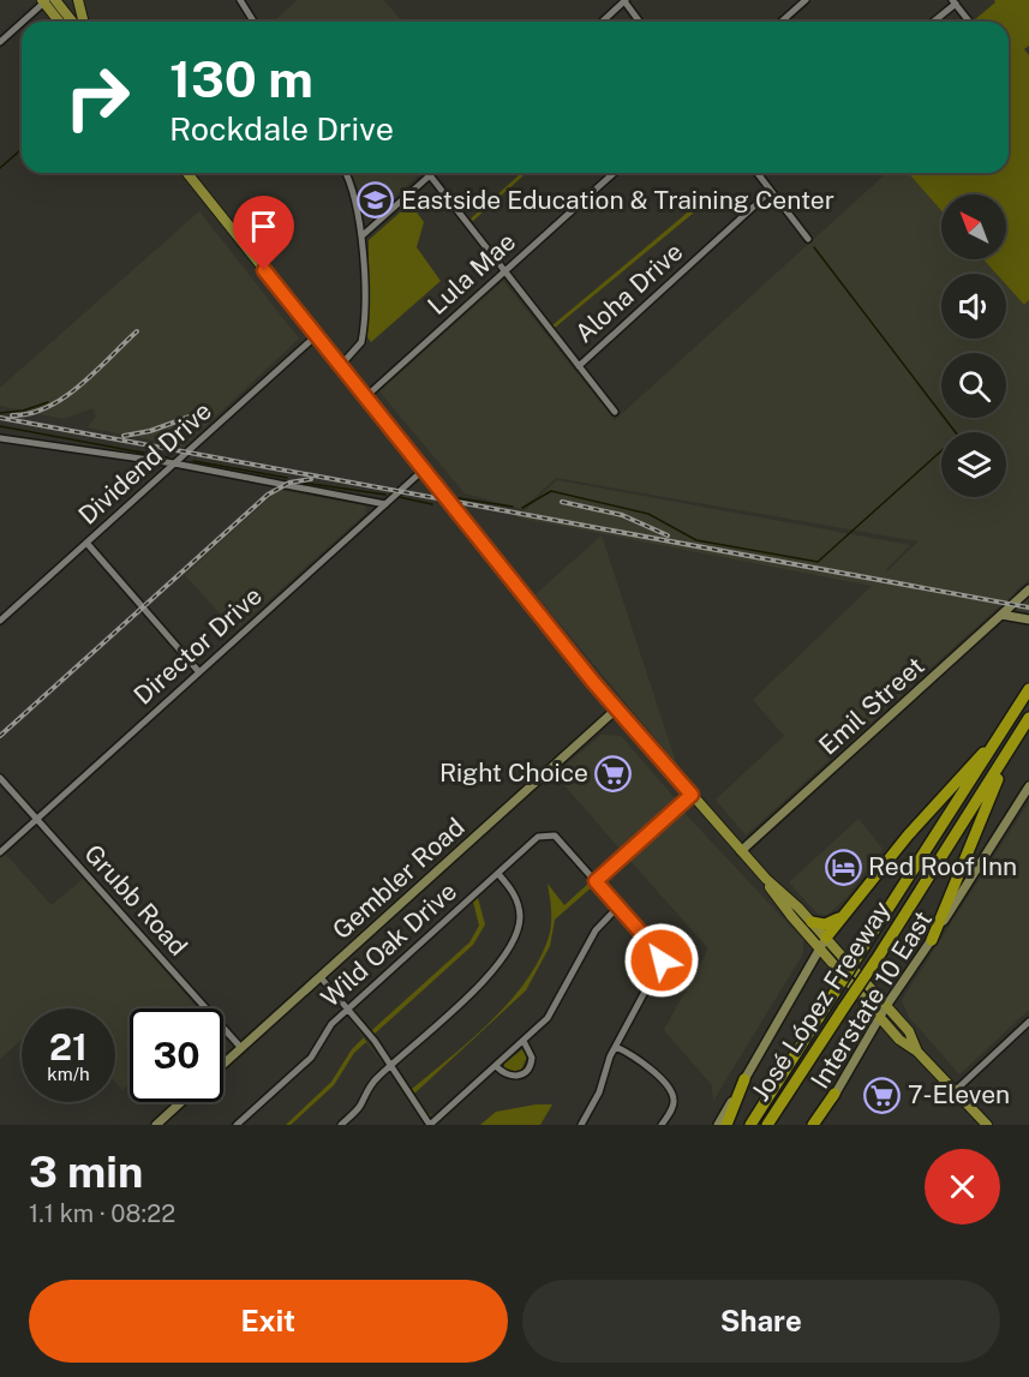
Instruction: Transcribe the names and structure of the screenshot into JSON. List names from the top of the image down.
{
  "streets": {
    "highway": ["José López Freeway"],
    "main road": ["Emil Street", "Gembler Road", "Interstate 10 East"],
    "street": [
      "Lula Mae",
      "Aloha Drive",
      "Dividend Drive",
      "Director Drive",
      "Grubb Road",
      "Wild Oak Drive"
    ]
  },
  "crossings": [
    ["Director Drive", "Grubb Road"],
    ["Gembler Road", "Grubb Road"]
  ],
  "places": {
    "school or university": ["Eastside Education & Training Center"],
    "supermarket": ["Right Choice", "7-Eleven"],
    "hotel": ["Red Roof Inn"]
  },
  "north": "top left",
  "page": {
    "turn": ["130 m", "Rockdale Drive"],
    "speed": "21 km/h",
    "limit": "30",
    "heading": ["3 min", "1.1 km · 08:22"],
    "buttons": ["Exit", "Share"]
  }
}
